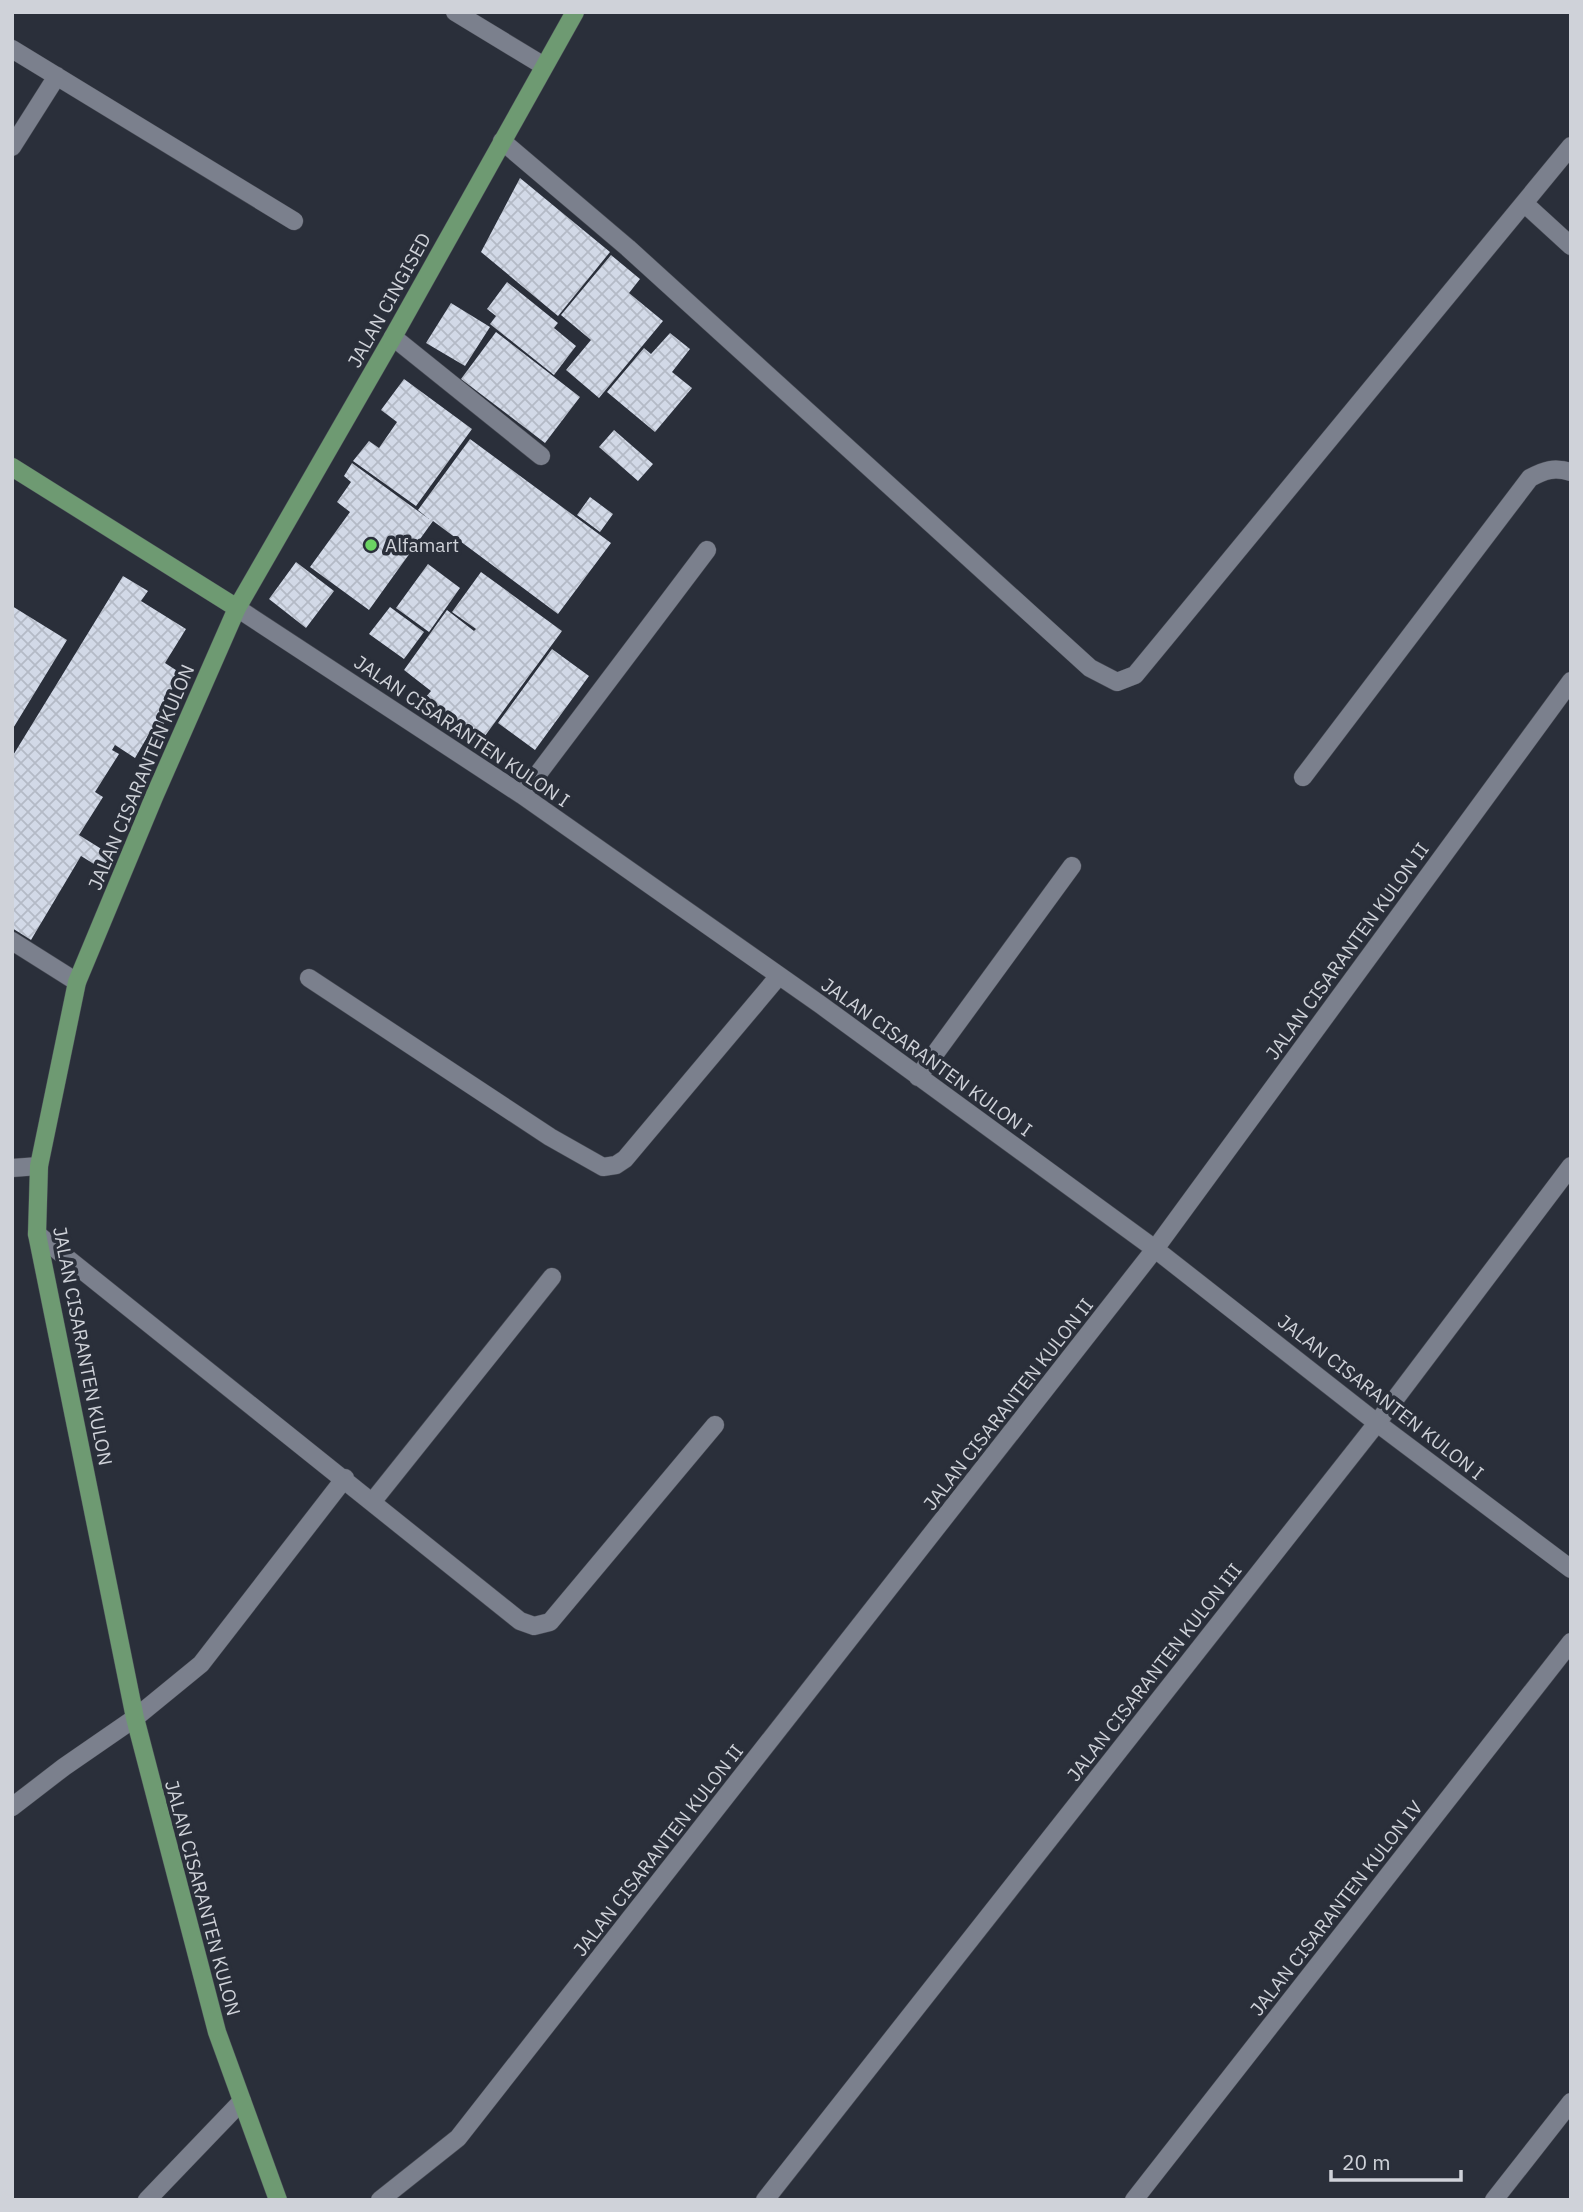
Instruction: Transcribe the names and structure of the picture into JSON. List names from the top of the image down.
{
  "streets": {
    "main road": ["JALAN CINGISED", "JALAN CISARANTEN KULON"],
    "street": [
      "JALAN CISARANTEN KULON I",
      "JALAN CISARANTEN KULON II",
      "JALAN CISARANTEN KULON III",
      "JALAN CISARANTEN KULON IV"
    ]
  },
  "crossings": [
    ["JALAN CINGISED", "JALAN CISARANTEN KULON I"],
    ["JALAN CINGISED", "JALAN CISARANTEN KULON"],
    ["JALAN CISARANTEN KULON I", "JALAN CISARANTEN KULON"],
    ["JALAN CISARANTEN KULON I", "JALAN CISARANTEN KULON II"],
    ["JALAN CISARANTEN KULON I", "JALAN CISARANTEN KULON III"]
  ],
  "places": ["Alfamart"],
  "scale_bar": "20 m"
}
